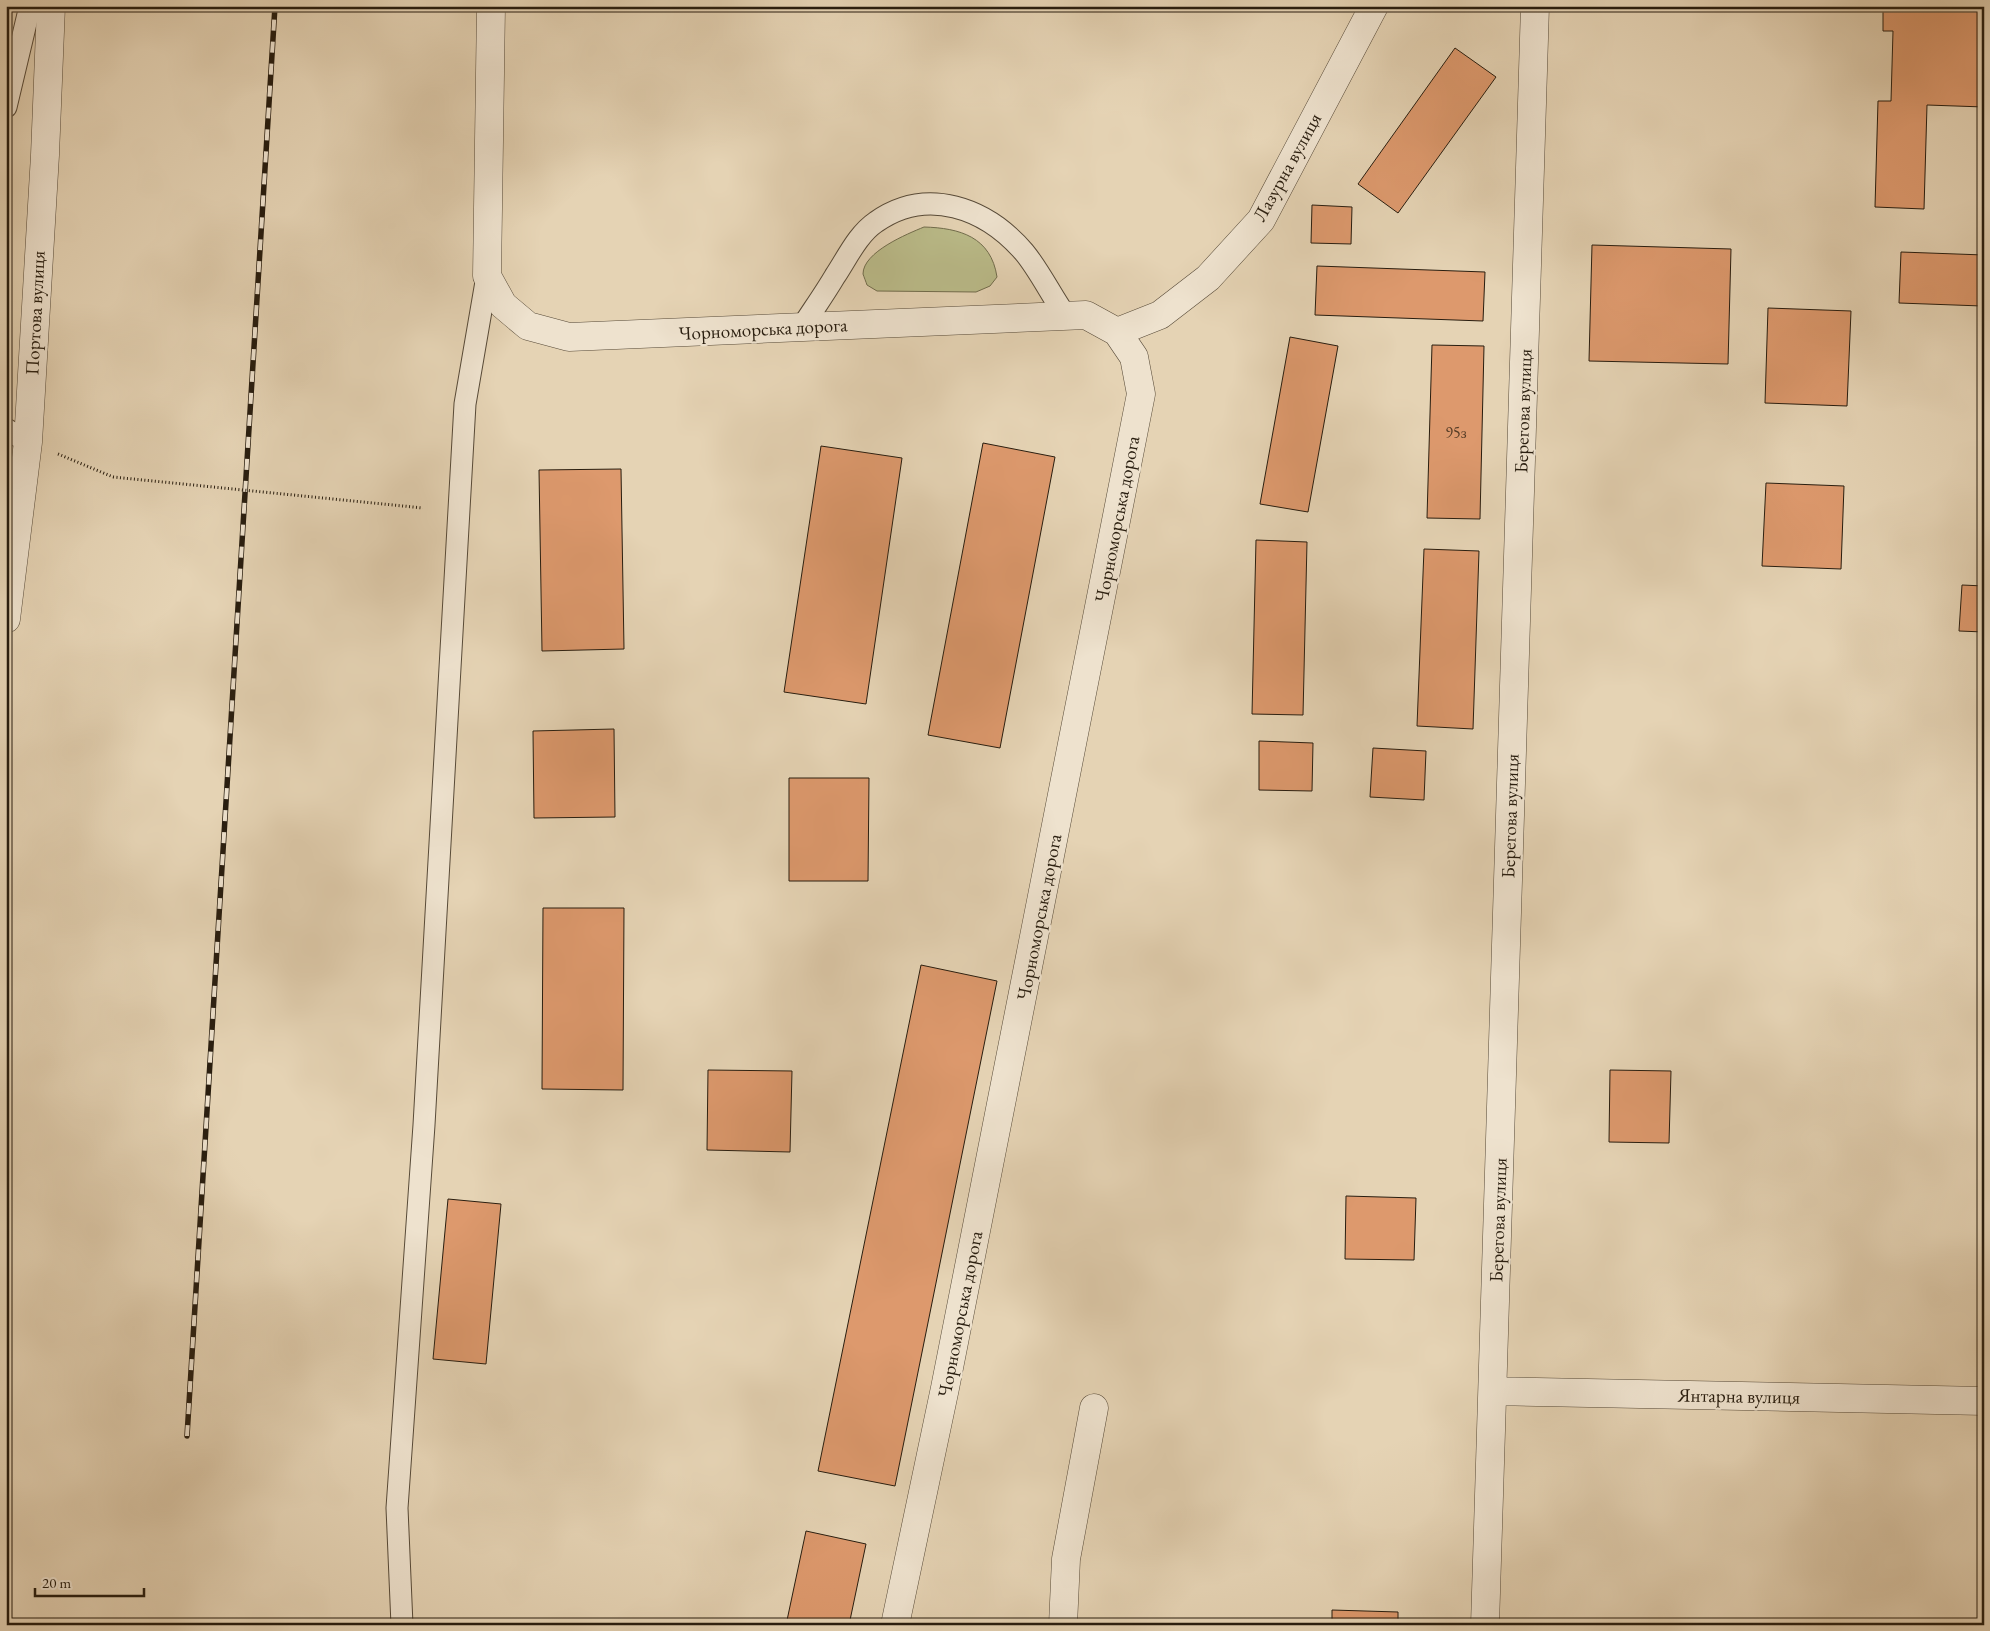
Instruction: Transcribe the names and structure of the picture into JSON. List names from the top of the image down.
{
  "streets": {
    "street": [
      "Лазурна вулиця",
      "Портова вулиця",
      "Чорноморська дорога",
      "Берегова вулиця",
      "Янтарна вулиця"
    ]
  },
  "crossings": [
    ["Лазурна вулиця", "Чорноморська дорога"],
    ["Берегова вулиця", "Янтарна вулиця"]
  ],
  "house_numbers": ["95з"],
  "scale_bar": "20 m"
}
